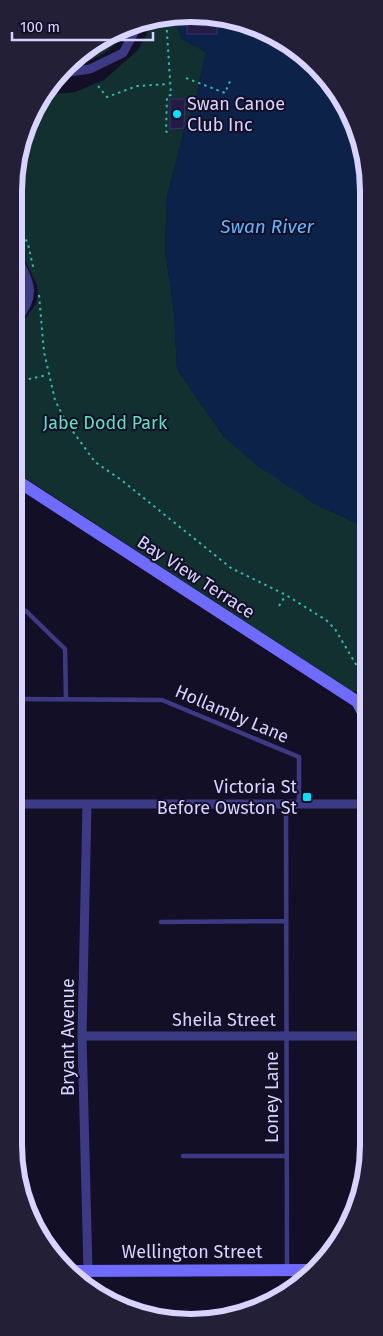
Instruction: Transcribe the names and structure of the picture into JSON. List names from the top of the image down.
{
  "streets": {
    "street": [
      "Bay View Terrace",
      "Sheila Street",
      "Bryant Avenue",
      "Wellington Street"
    ],
    "lane": ["Hollamby Lane", "Loney Lane"]
  },
  "crossings": [
    ["Sheila Street", "Bryant Avenue"],
    ["Sheila Street", "Loney Lane"],
    ["Bryant Avenue", "Wellington Street"],
    ["Loney Lane", "Wellington Street"]
  ],
  "water": ["Swan River"],
  "parks": ["Jabe Dodd Park"],
  "places": {
    "other": ["Swan Canoe Club Inc"],
    "transit": ["Victoria St Before Owston St"]
  },
  "scale_bar": "100 m"
}
